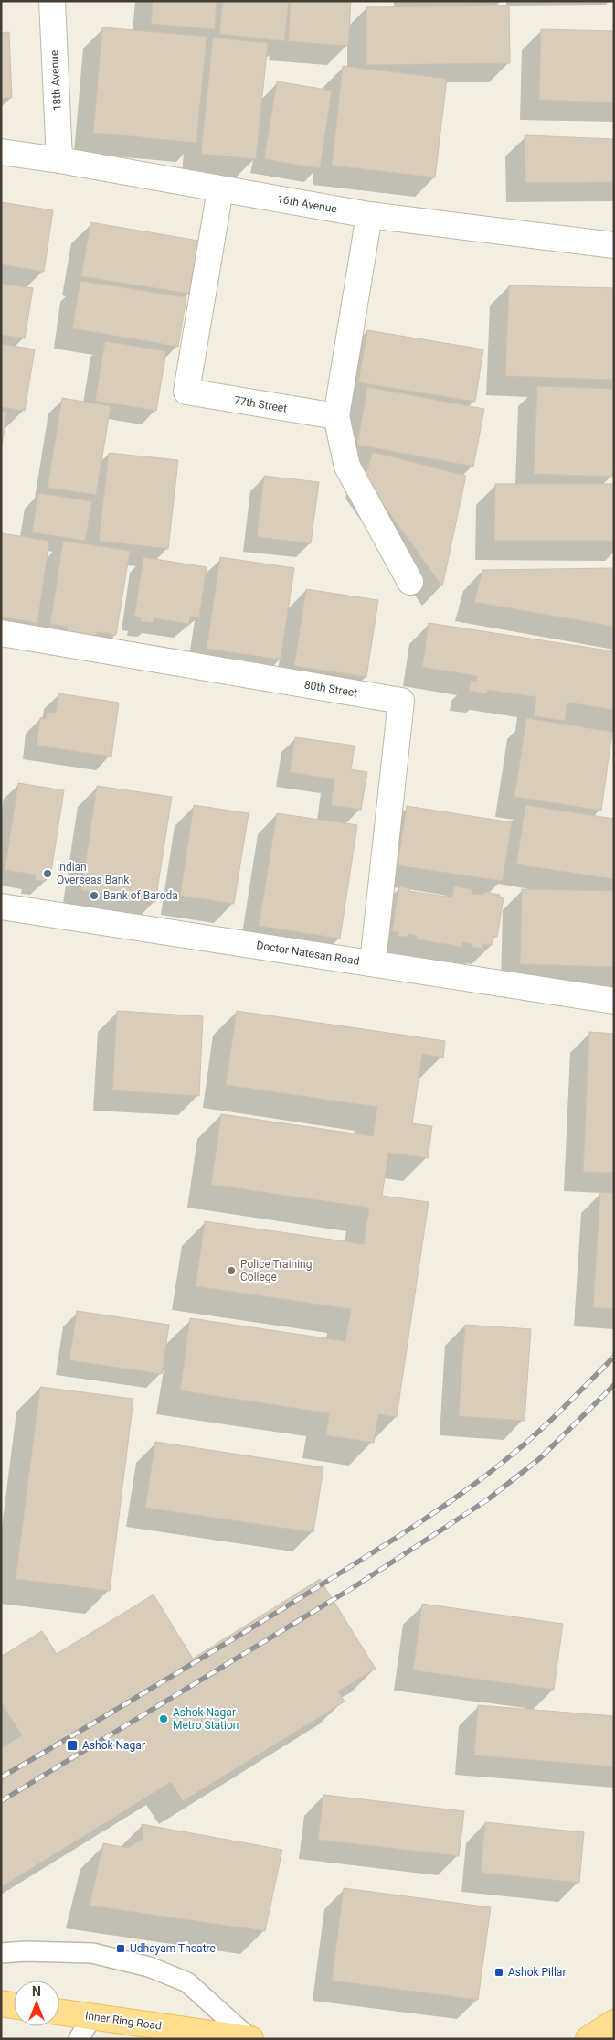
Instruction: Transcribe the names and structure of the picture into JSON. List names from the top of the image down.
{
  "streets": {
    "main road": ["Inner Ring Road"],
    "street": [
      "18th Avenue",
      "16th Avenue",
      "77th Street",
      "80th Street",
      "Doctor Natesan Road"
    ]
  },
  "crossings": [
    ["18th Avenue", "16th Avenue"],
    ["16th Avenue", "77th Street"],
    ["80th Street", "Doctor Natesan Road"]
  ],
  "places": {
    "other": [
      "Indian Overseas Bank",
      "Bank of Baroda",
      "Police Training College",
      "Ashok Nagar Metro Station"
    ],
    "transit": ["Ashok Nagar", "Udhayam Theatre", "Ashok Pillar"]
  },
  "north": "top"
}
